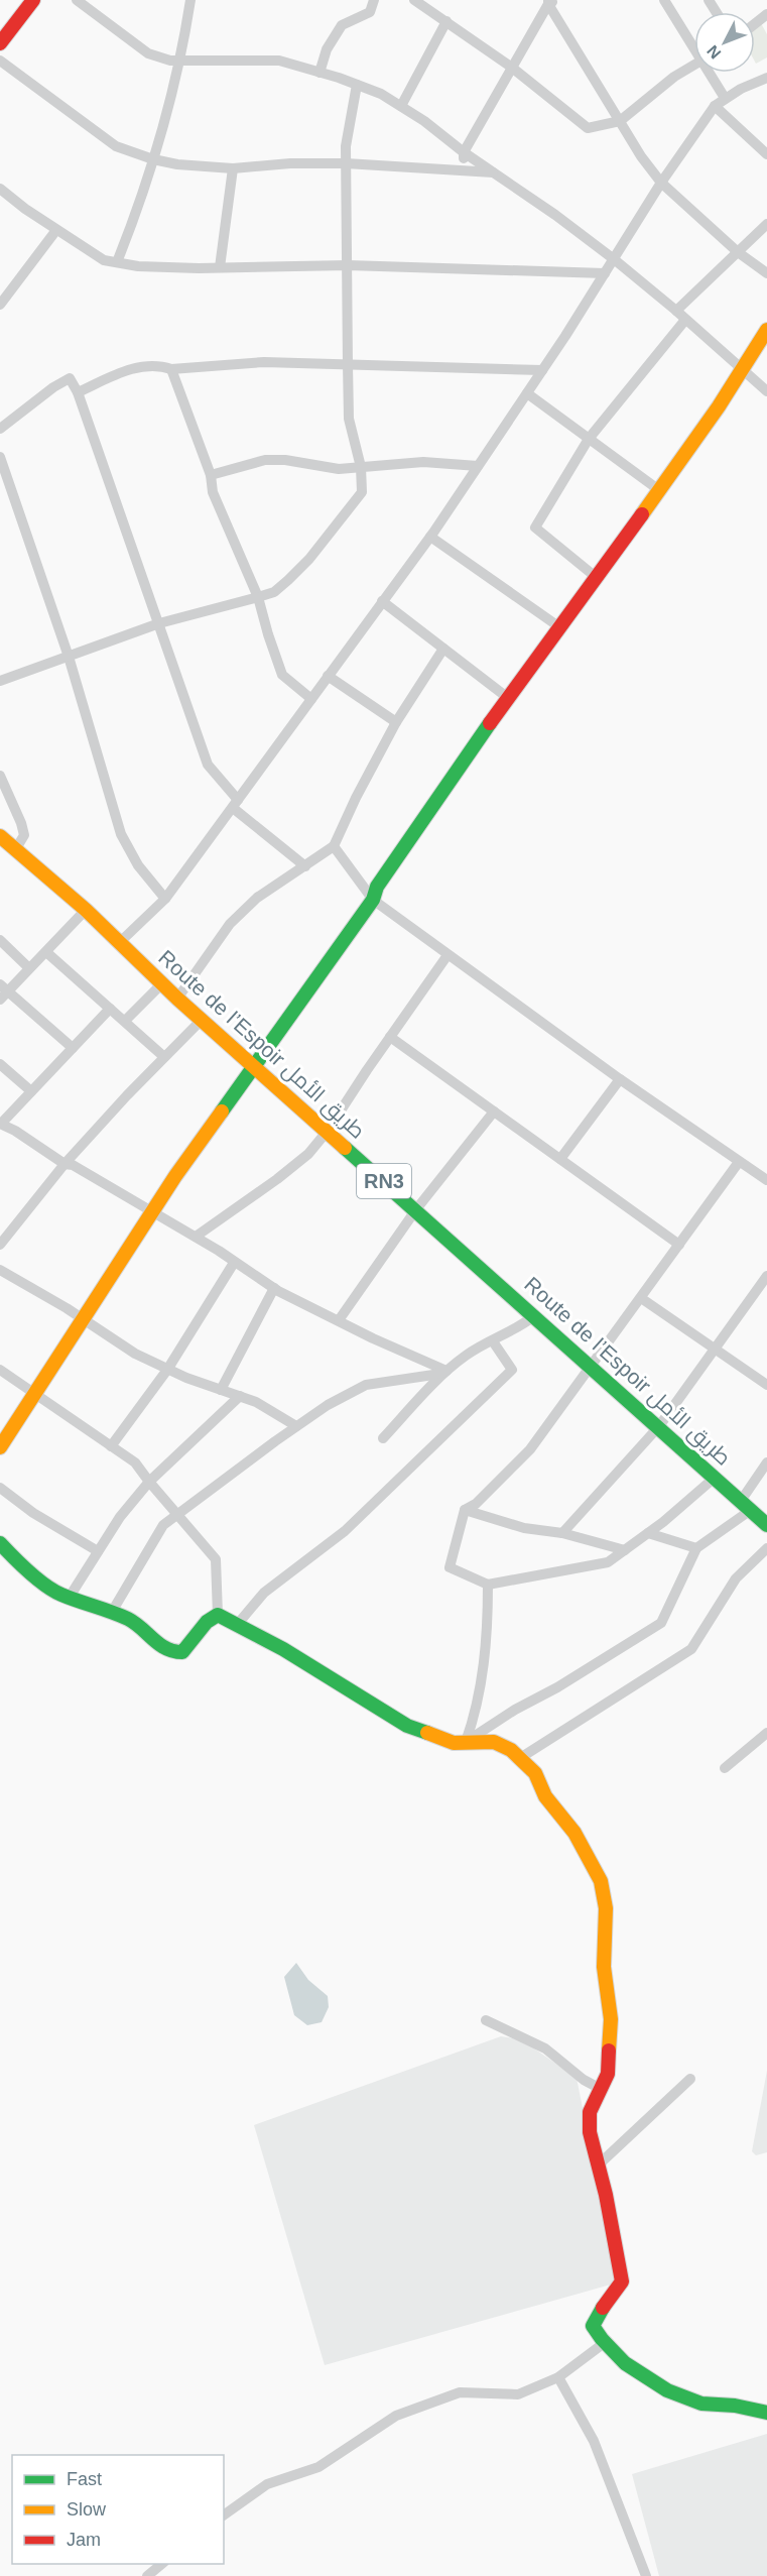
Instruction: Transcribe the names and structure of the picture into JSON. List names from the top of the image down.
{
  "streets": {
    "main road": ["Route de l’Espoir طريق الأمل", "RN3"]
  },
  "legend": ["Fast", "Slow", "Jam"],
  "north": "bottom left"
}
